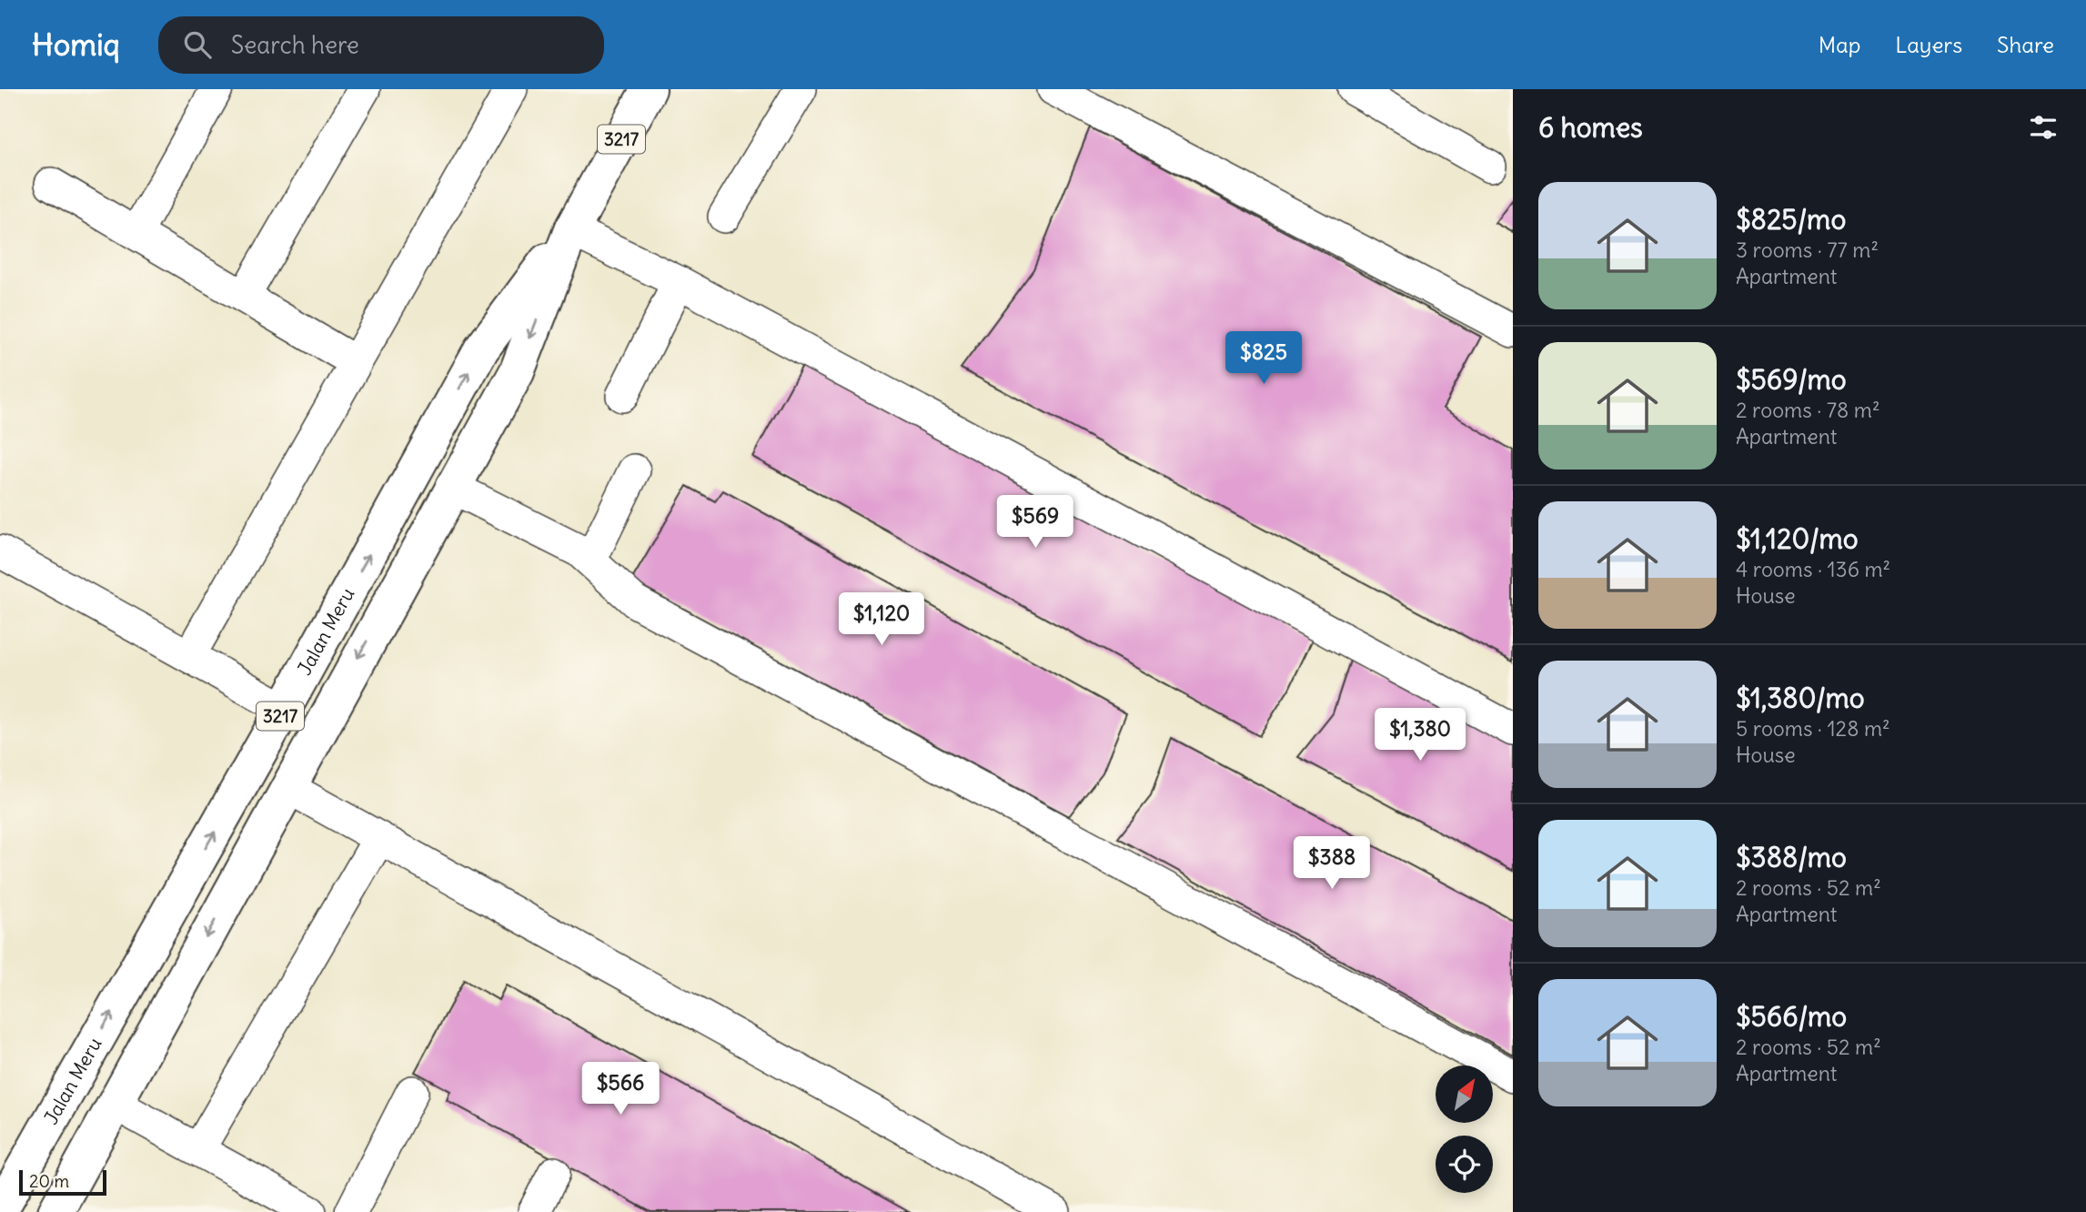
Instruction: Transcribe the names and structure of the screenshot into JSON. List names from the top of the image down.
{
  "streets": {
    "main road": ["3217", "Jalan Meru"]
  },
  "scale_bar": "20 m",
  "north": "top right",
  "page": {
    "header": "Homiq",
    "search": "Search here",
    "nav": ["Map", "Layers", "Share"],
    "heading": "6 homes",
    "list": [
      {
        "name": "$825/mo",
        "note": "3 rooms · 77 m² · Apartment"
      },
      {
        "name": "$569/mo",
        "note": "2 rooms · 78 m² · Apartment"
      },
      {
        "name": "$1,120/mo",
        "note": "4 rooms · 136 m² · House"
      },
      {
        "name": "$1,380/mo",
        "note": "5 rooms · 128 m² · House"
      },
      {
        "name": "$388/mo",
        "note": "2 rooms · 52 m² · Apartment"
      },
      {
        "name": "$566/mo",
        "note": "2 rooms · 52 m² · Apartment"
      }
    ],
    "price": [
      "$825",
      "$569",
      "$1,120",
      "$1,380",
      "$388",
      "$566"
    ],
    "scale": "20 m"
  }
}
